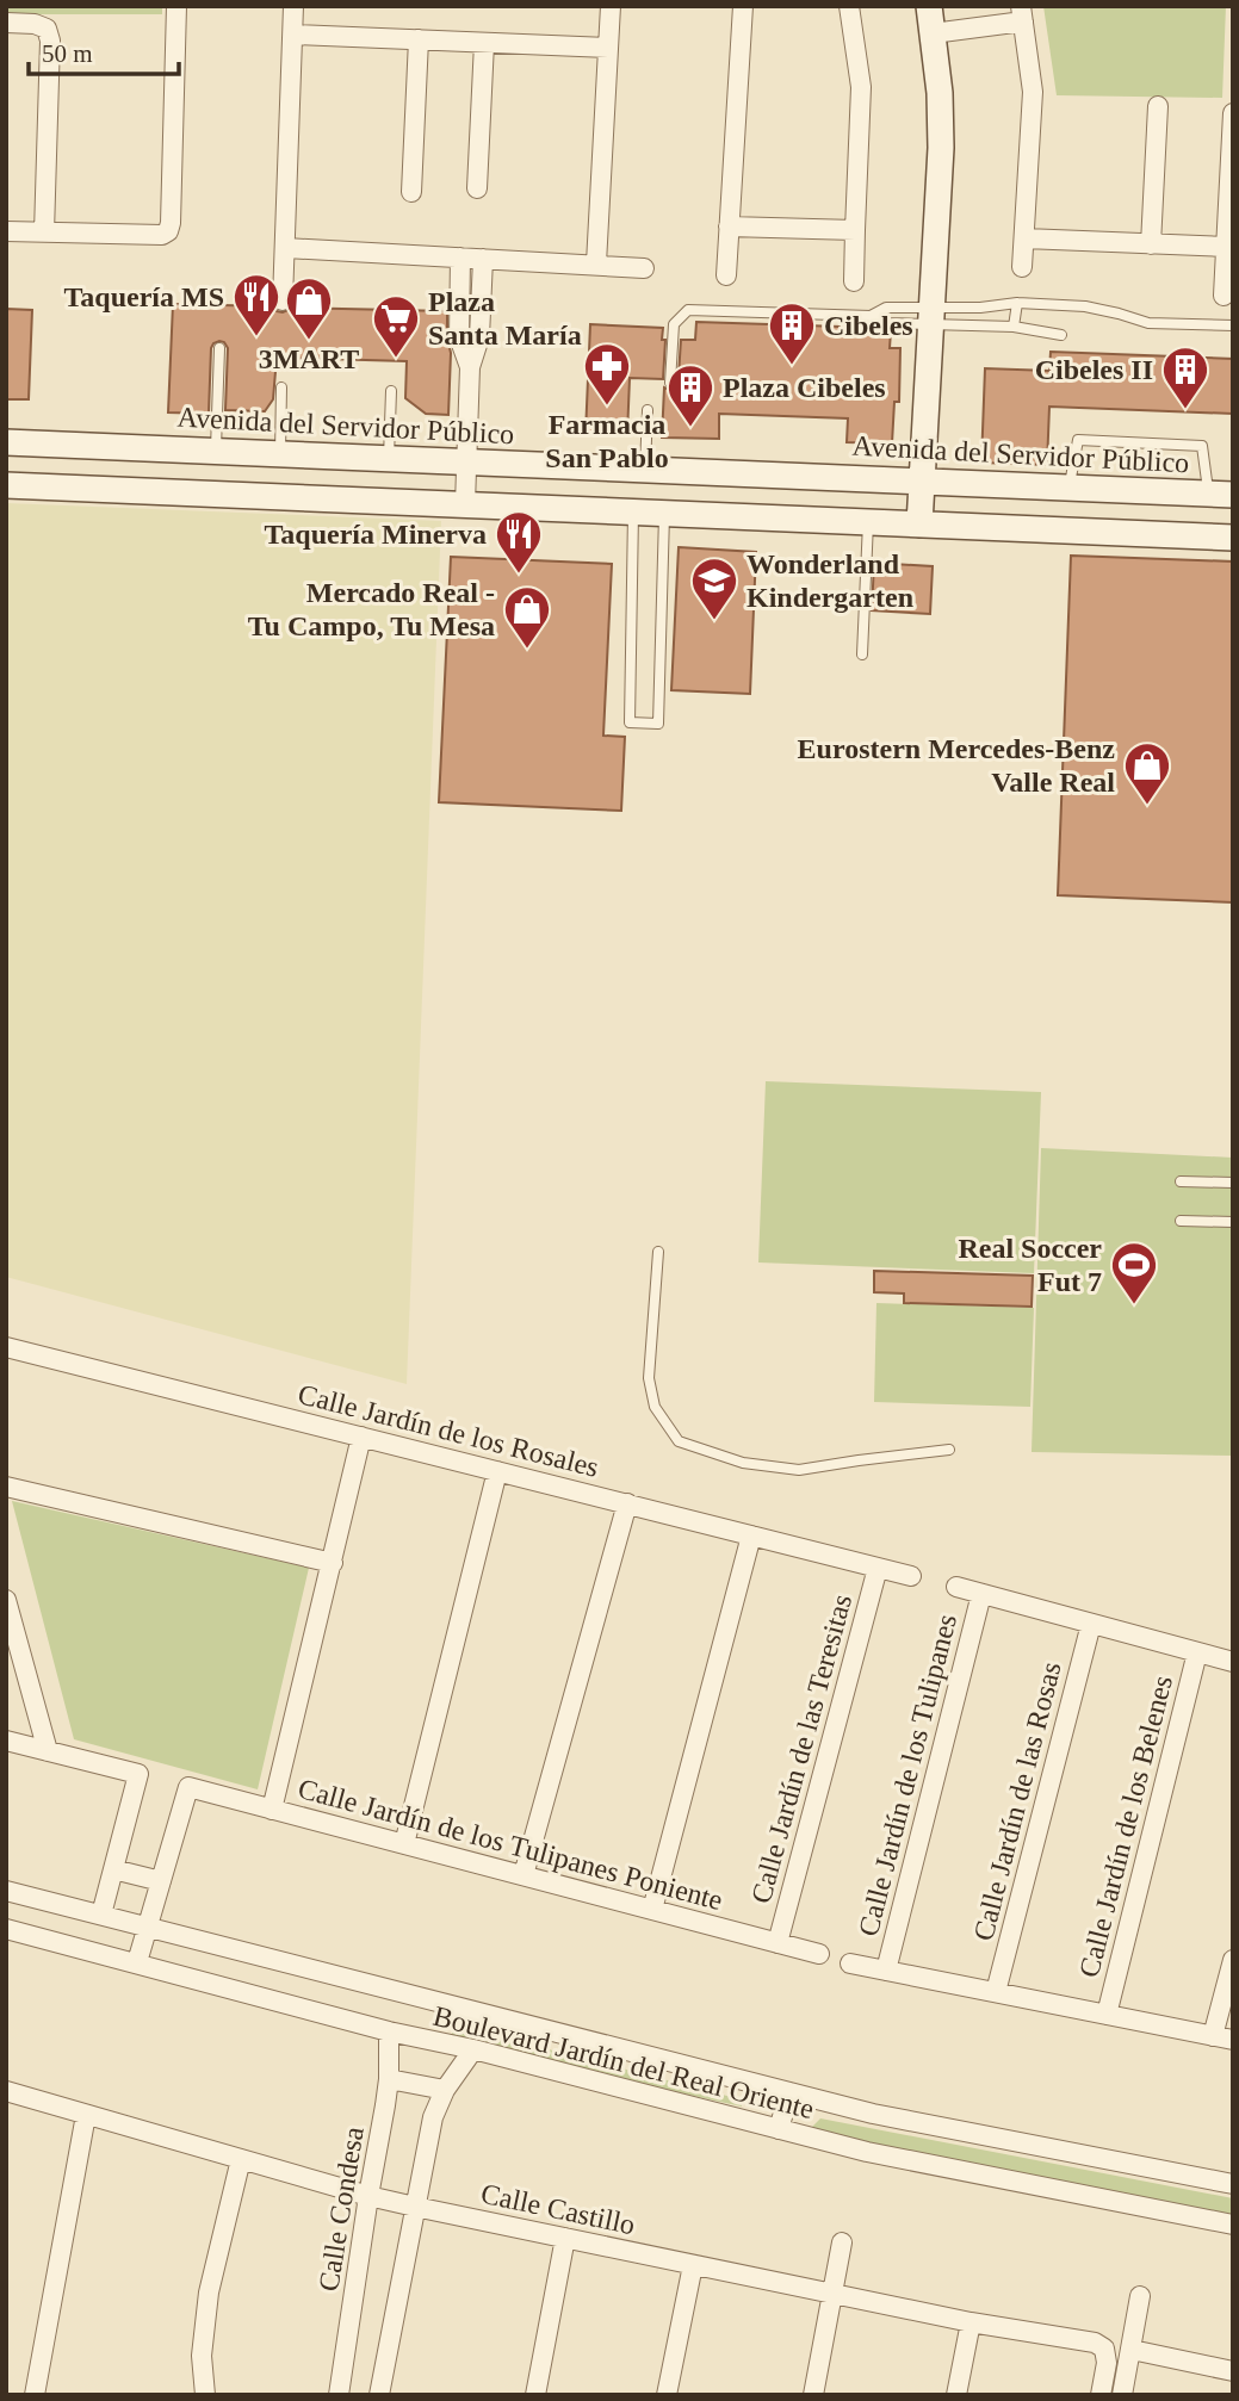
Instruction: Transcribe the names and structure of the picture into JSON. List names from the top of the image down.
{
  "streets": {
    "street": [
      "Avenida del Servidor Público",
      "Calle Jardín de los Rosales",
      "Calle Jardín de las Teresitas",
      "Calle Jardín de los Tulipanes",
      "Calle Jardín de las Rosas",
      "Calle Jardín de los Belenes",
      "Calle Jardín de los Tulipanes Poniente",
      "Boulevard Jardín del Real Oriente",
      "Calle Condesa",
      "Calle Castillo"
    ]
  },
  "crossings": [
    ["Calle Jardín de los Rosales", "Calle Jardín de las Teresitas"],
    ["Calle Jardín de las Teresitas", "Calle Jardín de los Tulipanes Poniente"],
    ["Boulevard Jardín del Real Oriente", "Calle Condesa"],
    ["Calle Condesa", "Calle Castillo"]
  ],
  "places": {
    "restaurant": ["Taquería MS", "Taquería Minerva"],
    "shop": ["3MART", "Mercado Real - Tu Campo, Tu Mesa", "Eurostern Mercedes-Benz Valle Real"],
    "supermarket": ["Plaza Santa María"],
    "building": ["Cibeles", "Cibeles II", "Plaza Cibeles"],
    "pharmacy": ["Farmacia San Pablo"],
    "school or university": ["Wonderland Kindergarten"],
    "sports": ["Real Soccer Fut 7"]
  },
  "scale_bar": "50 m"
}
